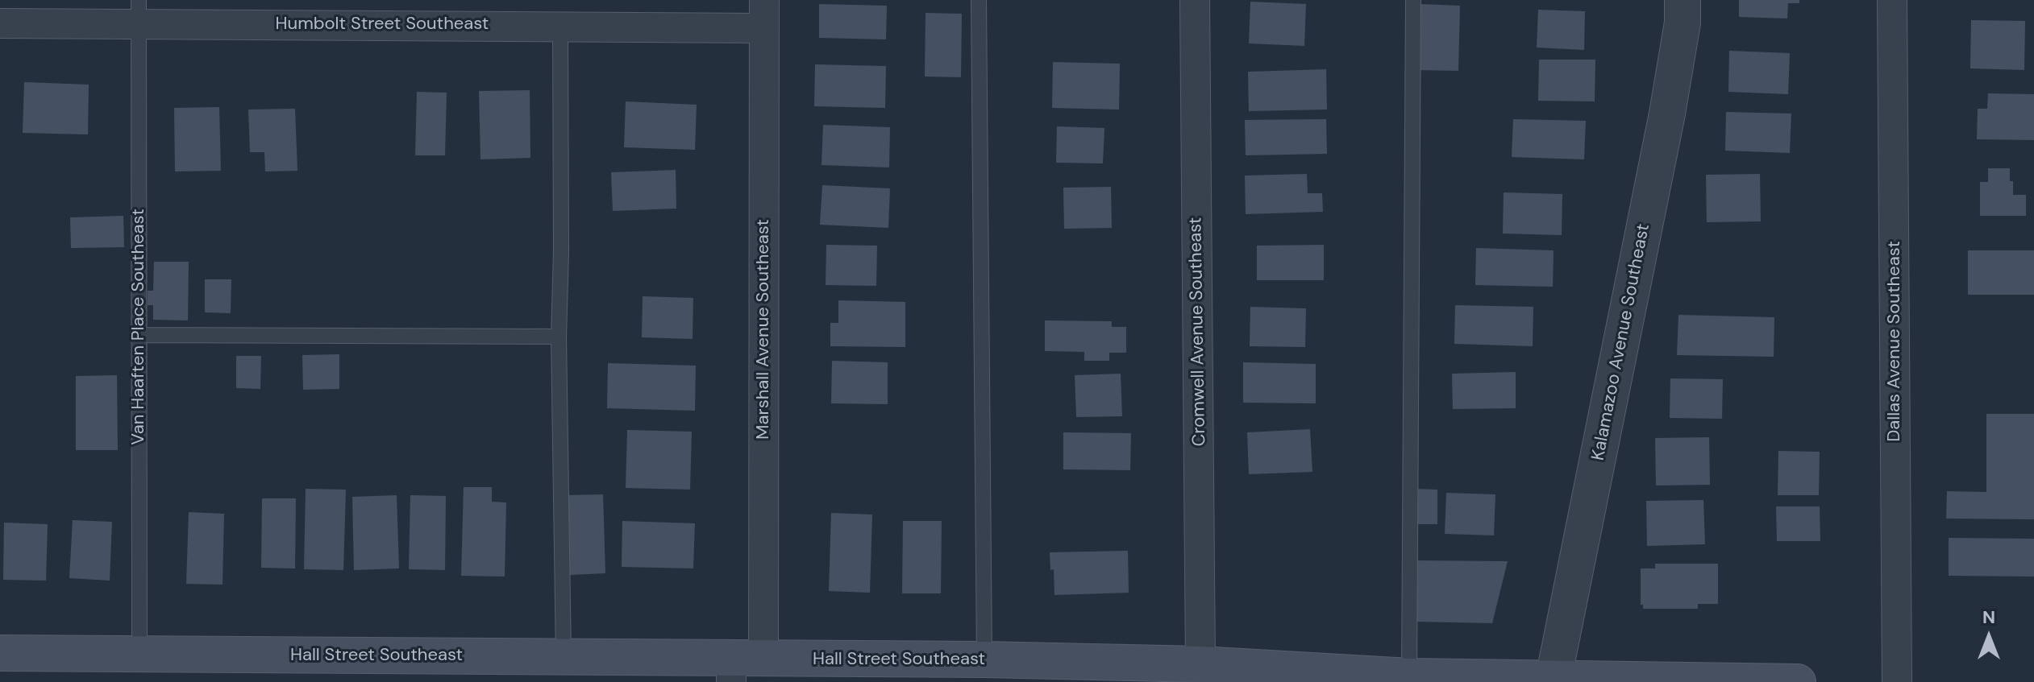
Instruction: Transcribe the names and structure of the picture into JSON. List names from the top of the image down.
{
  "streets": {
    "main road": ["Hall Street Southeast"],
    "street": [
      "Humbolt Street Southeast",
      "Marshall Avenue Southeast",
      "Cromwell Avenue Southeast",
      "Dallas Avenue Southeast",
      "Kalamazoo Avenue Southeast"
    ],
    "lane": ["Van Haaften Place Southeast"]
  },
  "crossings": [
    ["Humbolt Street Southeast", "Van Haaften Place Southeast"],
    ["Humbolt Street Southeast", "Marshall Avenue Southeast"],
    ["Van Haaften Place Southeast", "Hall Street Southeast"],
    ["Marshall Avenue Southeast", "Hall Street Southeast"],
    ["Cromwell Avenue Southeast", "Hall Street Southeast"],
    ["Kalamazoo Avenue Southeast", "Hall Street Southeast"]
  ],
  "north": "top"
}
